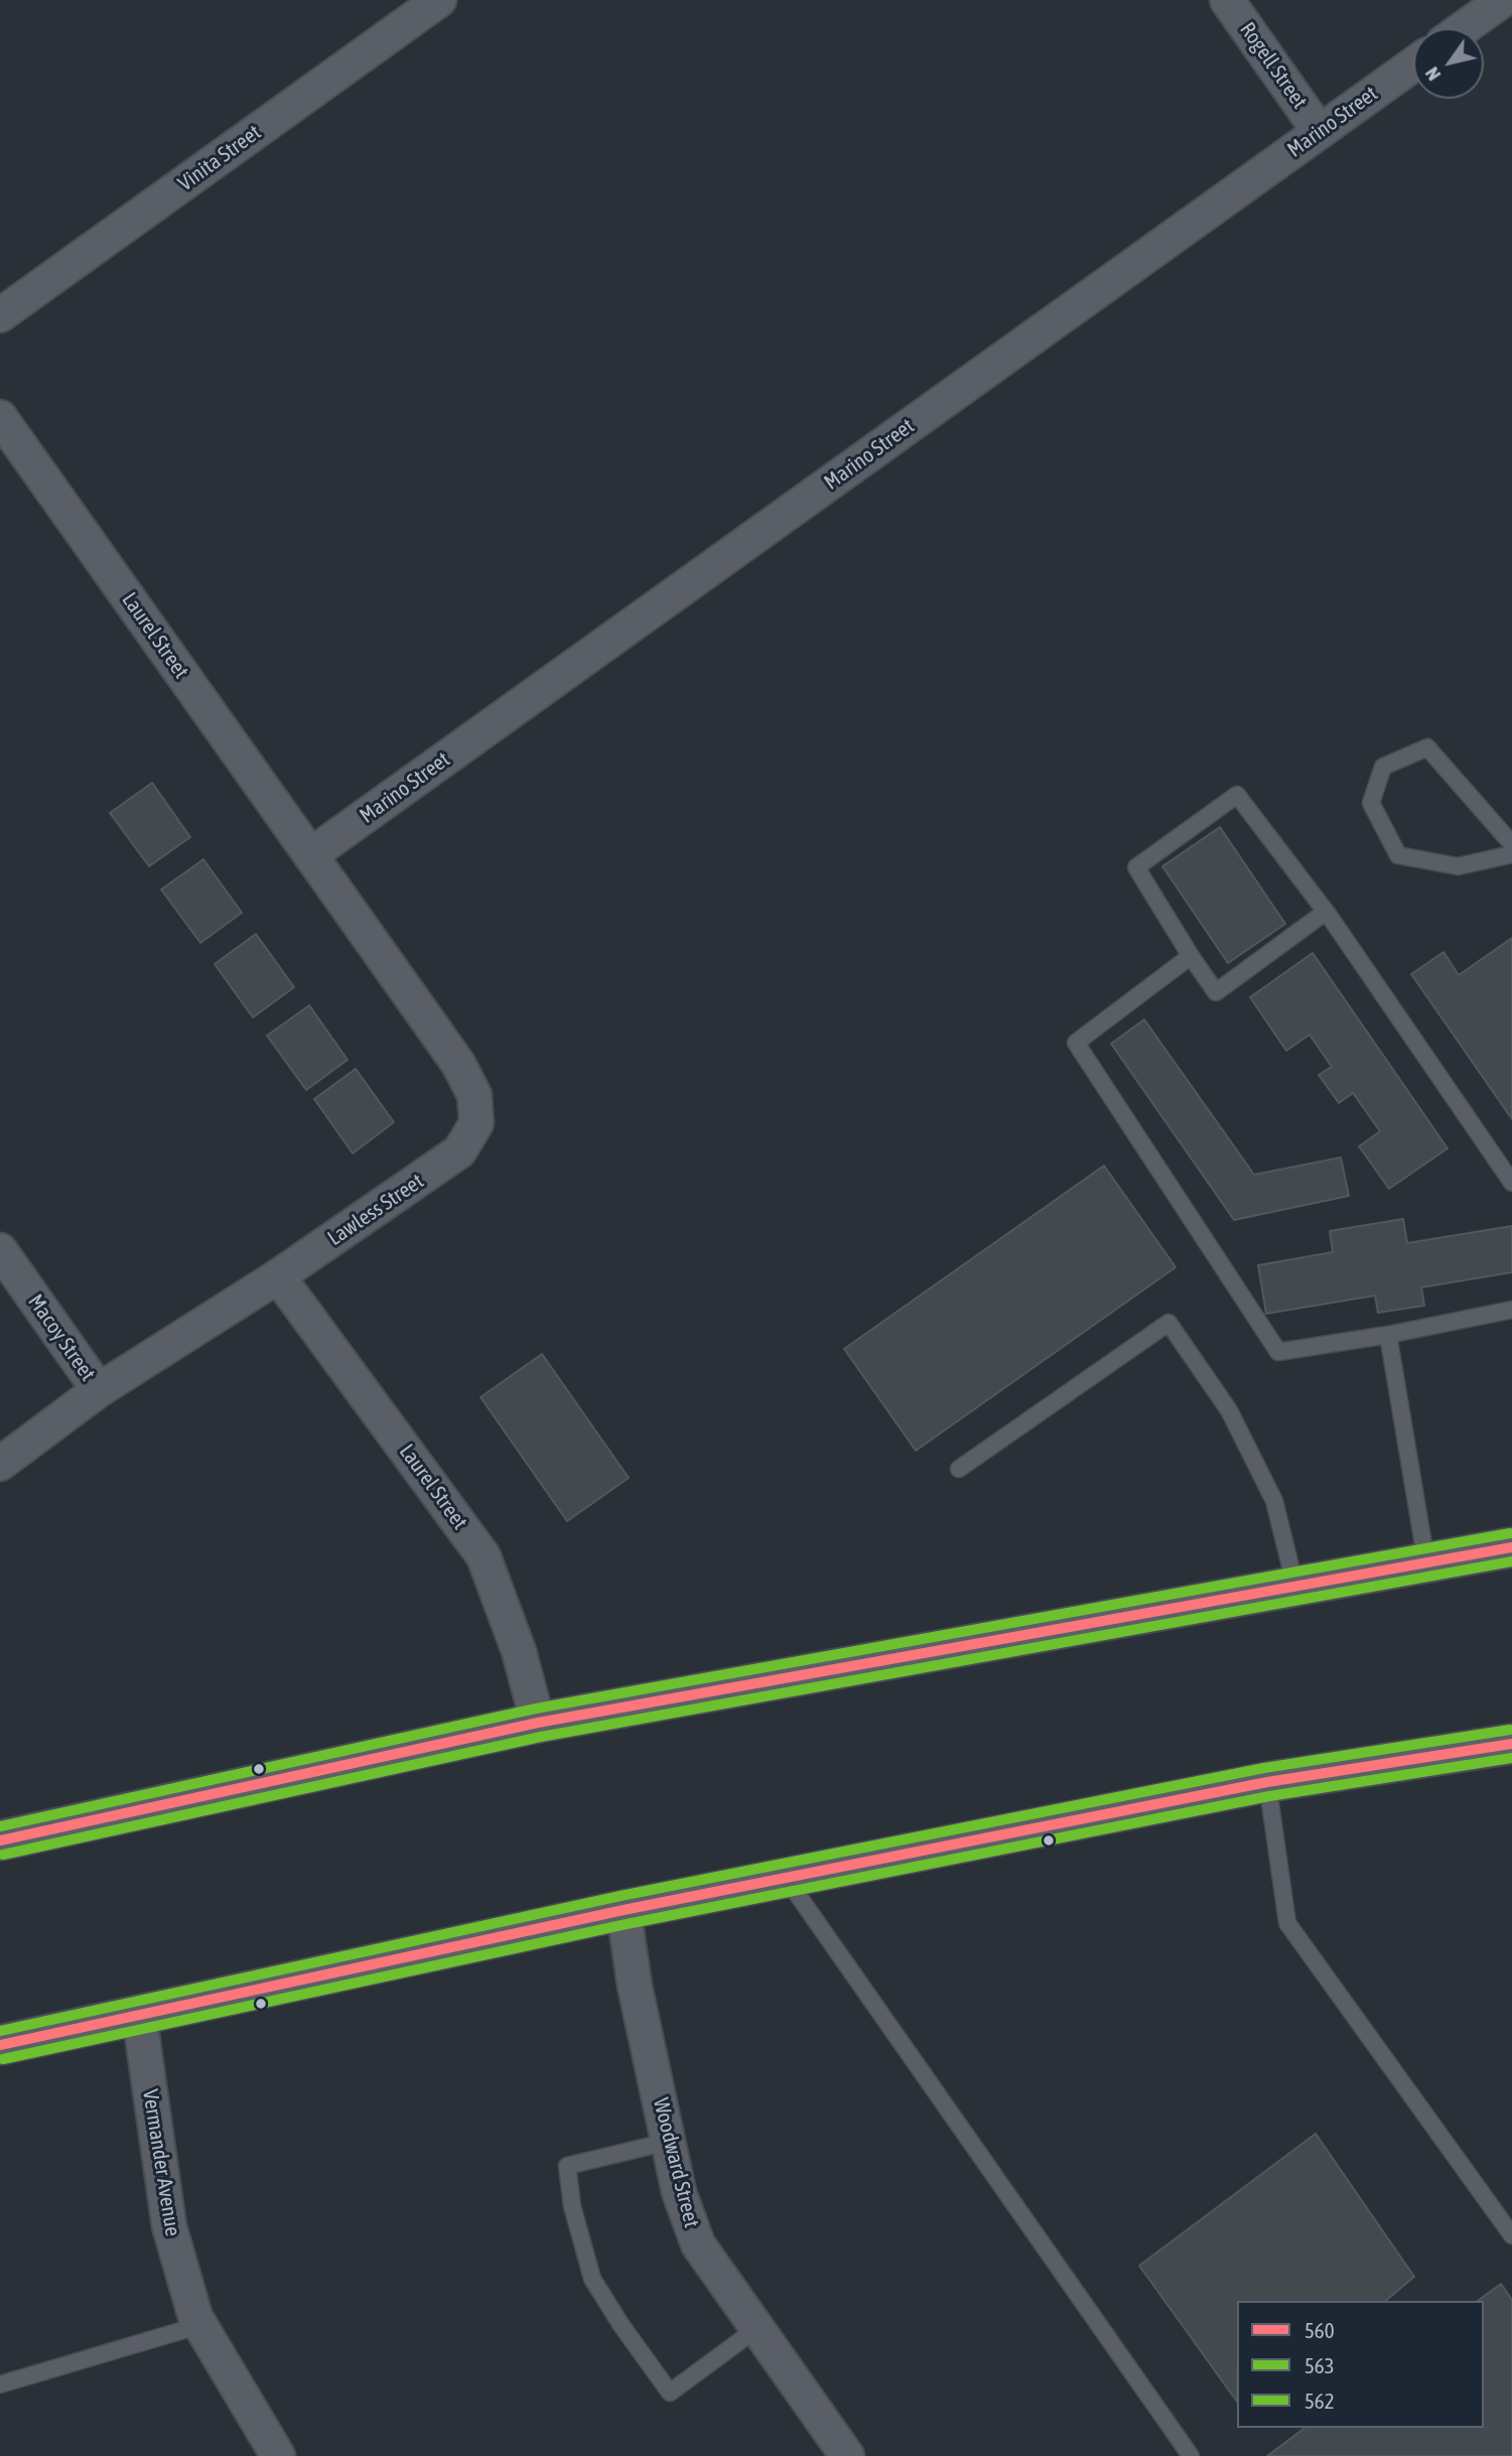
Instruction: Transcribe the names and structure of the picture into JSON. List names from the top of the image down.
{
  "streets": {
    "street": [
      "Rogell Street",
      "Marino Street",
      "Vinita Street",
      "Laurel Street",
      "Lawless Street",
      "Macoy Street",
      "Vermander Avenue",
      "Woodward Street"
    ]
  },
  "crossings": [
    ["Rogell Street", "Marino Street"],
    ["Marino Street", "Laurel Street"],
    ["Marino Street", "Lawless Street"],
    ["Laurel Street", "Lawless Street"],
    ["Lawless Street", "Macoy Street"]
  ],
  "lines": ["transit line 562", "transit line 560", "transit line 563"],
  "legend": ["560", "563", "562"],
  "north": "bottom left"
}
